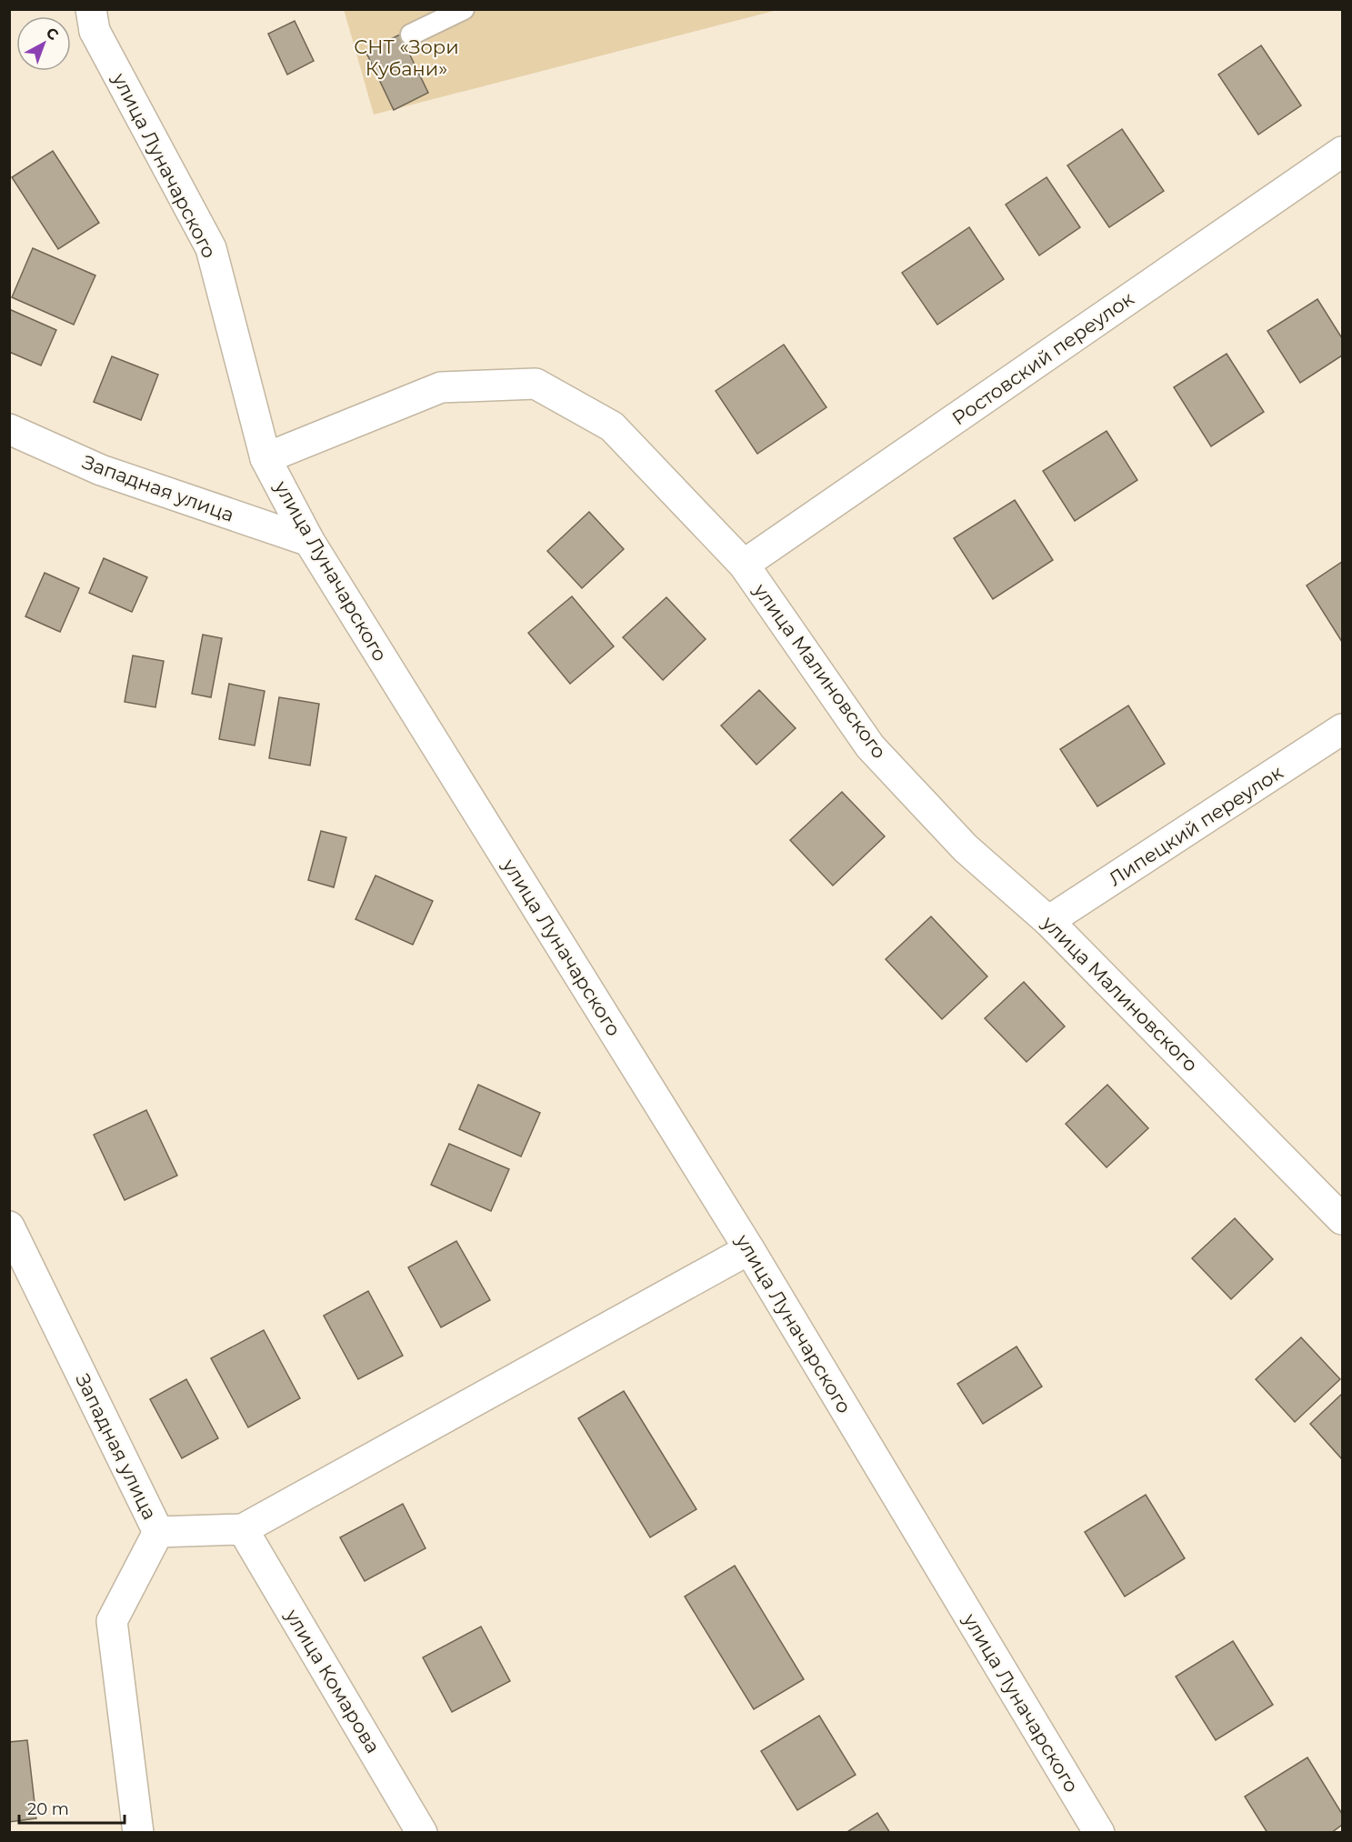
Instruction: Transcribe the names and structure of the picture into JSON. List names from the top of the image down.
{
  "streets": {
    "street": [
      "улица Луначарского",
      "Ростовский переулок",
      "Западная улица",
      "улица Малиновского",
      "Липецкий переулок",
      "улица Комарова"
    ]
  },
  "crossings": [
    ["улица Луначарского", "Западная улица"],
    ["улица Луначарского", "улица Малиновского"],
    ["Ростовский переулок", "улица Малиновского"],
    ["улица Малиновского", "Липецкий переулок"]
  ],
  "parks": ["СНТ «Зори Кубани»"],
  "scale_bar": "20 m",
  "north": "top right"
}
